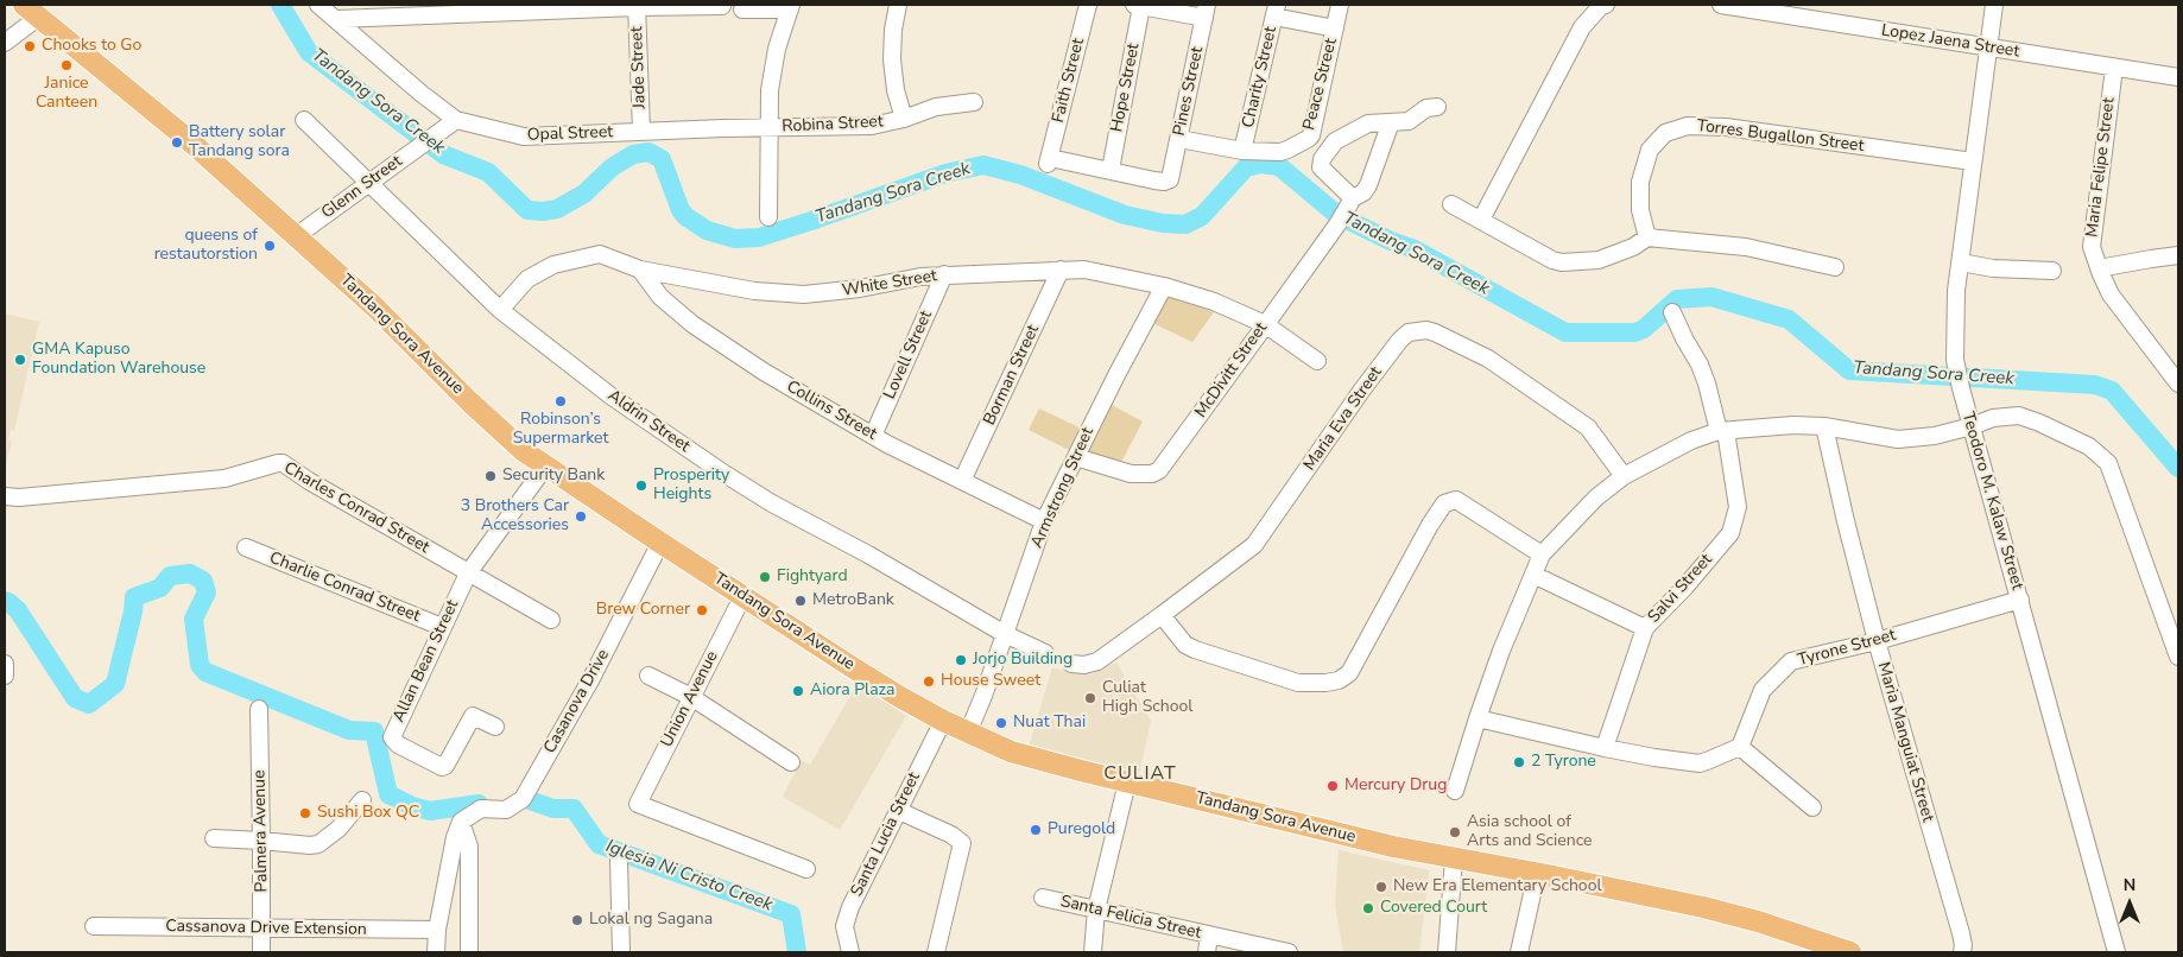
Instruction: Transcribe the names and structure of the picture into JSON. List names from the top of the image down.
{
  "streets": {
    "main road": ["Tandang Sora Avenue"],
    "street": [
      "Lopez Jaena Street",
      "Jade Street",
      "Charity Street",
      "Faith Street",
      "Peace Street",
      "Hope Street",
      "Pines Street",
      "Robina Street",
      "Opal Street",
      "Torres Bugallon Street",
      "Maria Felipe Street",
      "Glenn Street",
      "White Street",
      "Lovell Street",
      "McDivitt Street",
      "Borman Street",
      "Collins Street",
      "Maria Eva Street",
      "Aldrin Street",
      "Armstrong Street",
      "Teodoro M. Kalaw Street",
      "Charles Conrad Street",
      "Charlie Conrad Street",
      "Salvi Street",
      "Tyrone Street",
      "Allan Bean Street",
      "Union Avenue",
      "Casanova Drive",
      "Maria Manguiat Street",
      "Palmera Avenue",
      "Santa Lucia Street",
      "Santa Felicia Street",
      "Cassanova Drive Extension"
    ]
  },
  "crossings": [
    ["Lopez Jaena Street", "Maria Felipe Street"],
    ["Lopez Jaena Street", "Teodoro M. Kalaw Street"],
    ["Jade Street", "Opal Street"],
    ["Charity Street", "Peace Street"],
    ["Faith Street", "Hope Street"],
    ["Faith Street", "Pines Street"],
    ["Peace Street", "Pines Street"],
    ["Robina Street", "Opal Street"],
    ["Opal Street", "Glenn Street"],
    ["Torres Bugallon Street", "Teodoro M. Kalaw Street"],
    ["Glenn Street", "Tandang Sora Avenue"],
    ["Glenn Street", "Aldrin Street"],
    ["White Street", "Lovell Street"],
    ["White Street", "McDivitt Street"],
    ["White Street", "Borman Street"],
    ["White Street", "Collins Street"],
    ["White Street", "Aldrin Street"],
    ["White Street", "Armstrong Street"],
    ["Tandang Sora Avenue", "Armstrong Street"],
    ["Tandang Sora Avenue", "Allan Bean Street"],
    ["Tandang Sora Avenue", "Union Avenue"],
    ["Tandang Sora Avenue", "Casanova Drive"],
    ["Tandang Sora Avenue", "Santa Lucia Street"],
    ["Lovell Street", "Collins Street"],
    ["McDivitt Street", "Armstrong Street"],
    ["Borman Street", "Collins Street"],
    ["Collins Street", "Armstrong Street"],
    ["Aldrin Street", "Armstrong Street"],
    ["Teodoro M. Kalaw Street", "Tyrone Street"],
    ["Charles Conrad Street", "Allan Bean Street"],
    ["Charlie Conrad Street", "Allan Bean Street"],
    ["Tyrone Street", "Maria Manguiat Street"],
    ["Palmera Avenue", "Cassanova Drive Extension"]
  ],
  "districts": ["CULIAT"],
  "water": ["Tandang Sora Creek", "Iglesia Ni Cristo Creek"],
  "places": [
    "Chooks to Go",
    "Janice Canteen",
    "Battery solar Tandang sora",
    "queens of restautorstion",
    "GMA Kapuso Foundation Warehouse",
    "Robinson’s Supermarket",
    "Security Bank",
    "Prosperity Heights",
    "3 Brothers Car Accessories",
    "Fightyard",
    "MetroBank",
    "Brew Corner",
    "Jorjo Building",
    "House Sweet",
    "Aiora Plaza",
    "Culiat High School",
    "Nuat Thai",
    "2 Tyrone",
    "Mercury Drug",
    "Sushi Box QC",
    "Puregold",
    "Asia school of Arts and Science",
    "New Era Elementary School",
    "Covered Court",
    "Lokal ng Sagana"
  ],
  "north": "top"
}
